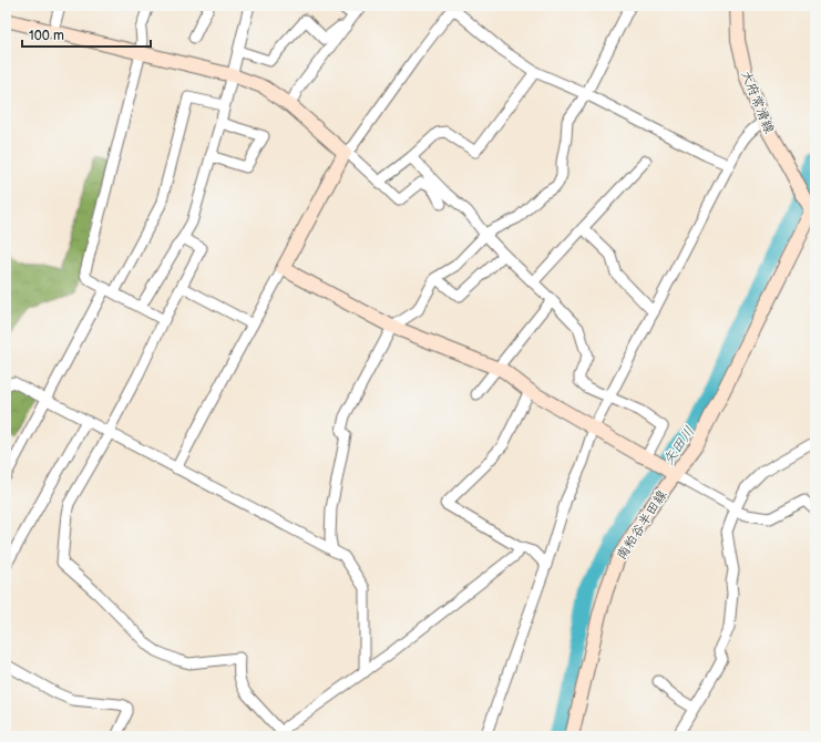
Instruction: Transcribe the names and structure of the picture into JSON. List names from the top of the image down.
{
  "streets": {
    "street": ["大府常滑線", "南粕谷半田線"]
  },
  "crossings": [
    ["大府常滑線", "南粕谷半田線"]
  ],
  "water": ["矢田川"],
  "scale_bar": "100 m"
}
